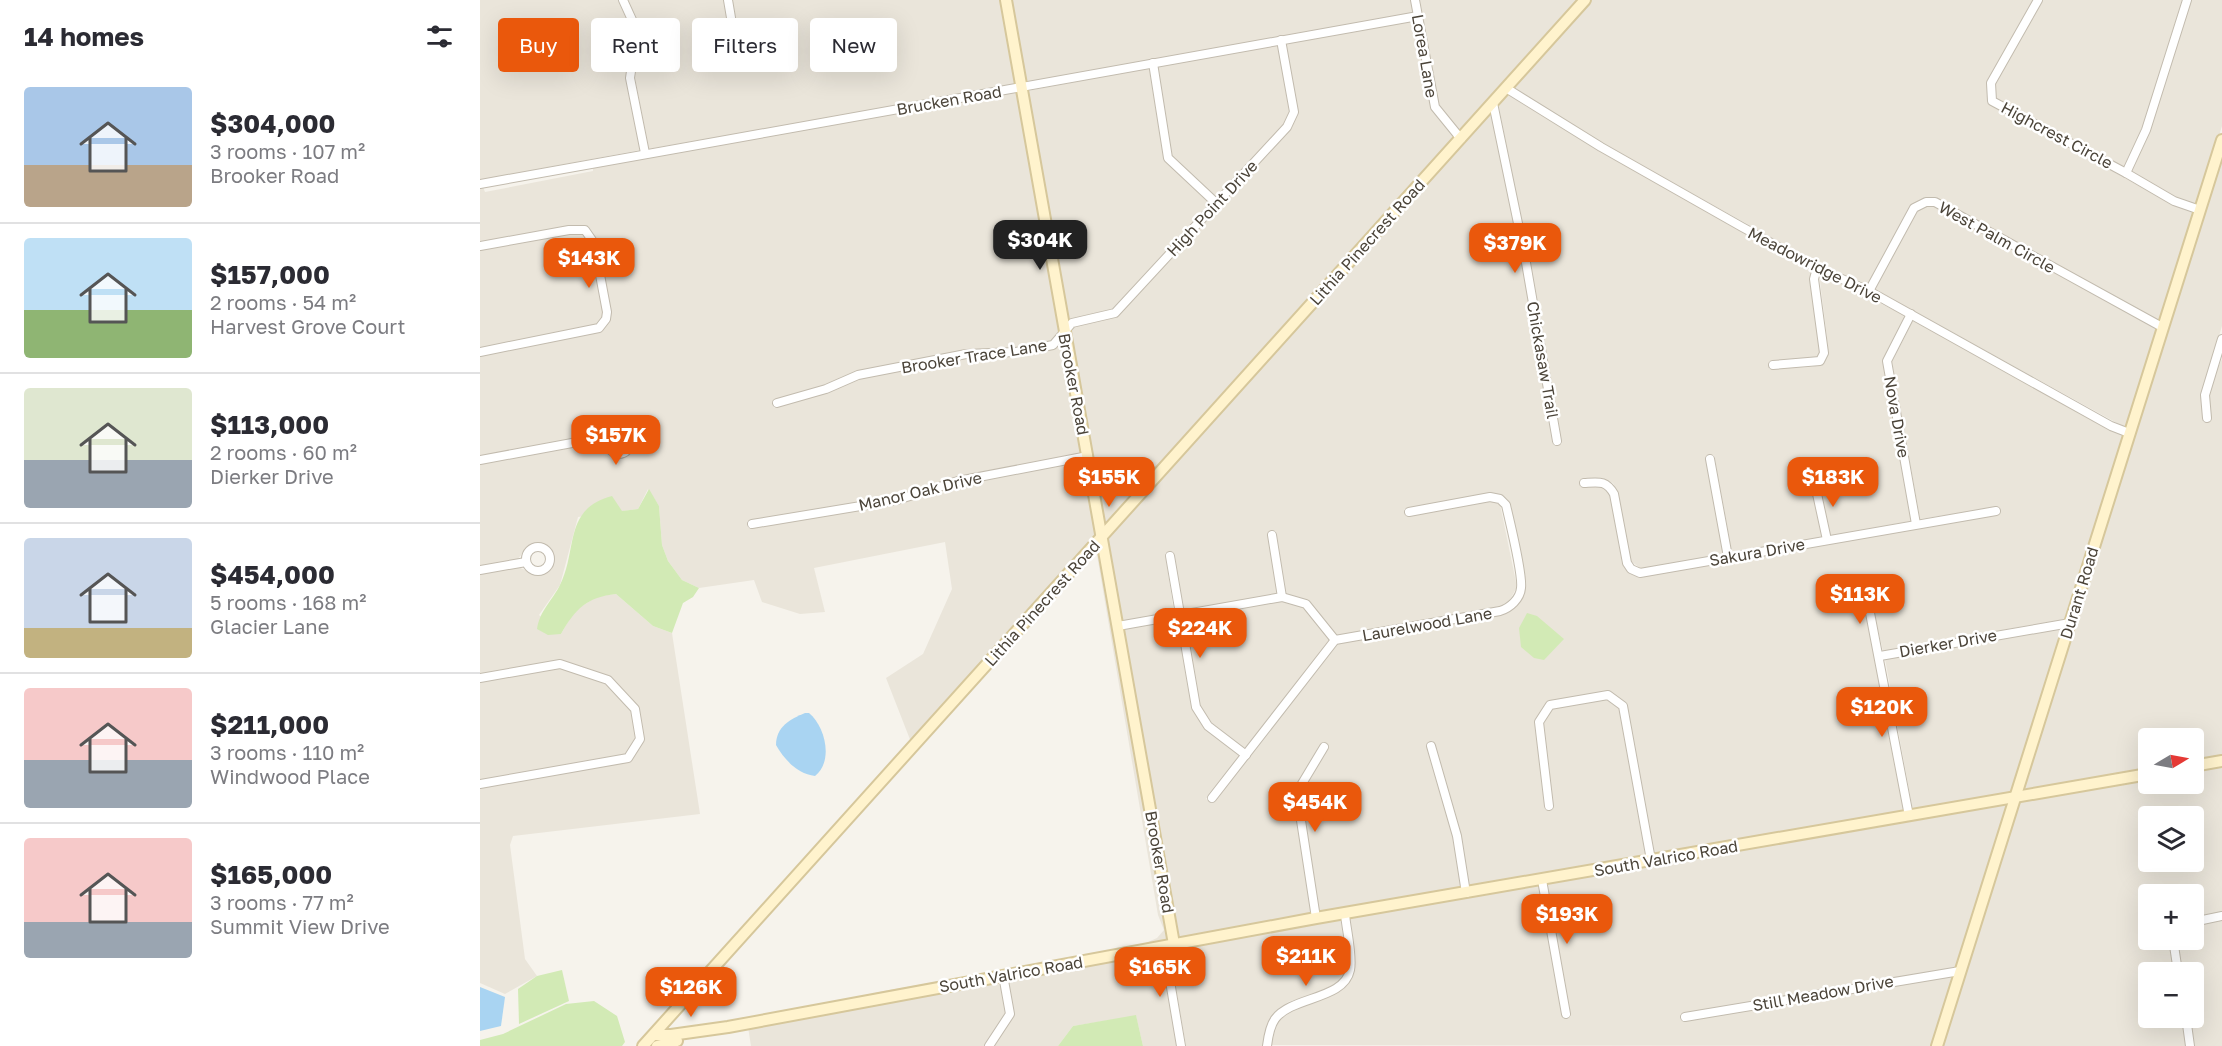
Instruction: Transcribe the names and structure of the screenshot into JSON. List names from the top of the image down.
{
  "streets": {
    "street": [
      "Lorea Lane",
      "Brucken Road",
      "Highcrest Circle",
      "High Point Drive",
      "West Palm Circle",
      "Lithia Pinecrest Road",
      "Meadowridge Drive",
      "Brooker Trace Lane",
      "Chickasaw Trail",
      "Brooker Road",
      "Nova Drive",
      "Manor Oak Drive",
      "Sakura Drive",
      "Durant Road",
      "Laurelwood Lane",
      "Dierker Drive",
      "South Valrico Road",
      "Still Meadow Drive"
    ]
  },
  "crossings": [
    ["Lorea Lane", "Brucken Road"],
    ["Lorea Lane", "Lithia Pinecrest Road"],
    ["Brucken Road", "High Point Drive"],
    ["Brucken Road", "Brooker Road"],
    ["Highcrest Circle", "Durant Road"],
    ["High Point Drive", "Brooker Trace Lane"],
    ["High Point Drive", "Brooker Road"],
    ["West Palm Circle", "Meadowridge Drive"],
    ["West Palm Circle", "Durant Road"],
    ["Lithia Pinecrest Road", "Meadowridge Drive"],
    ["Lithia Pinecrest Road", "Chickasaw Trail"],
    ["Lithia Pinecrest Road", "Brooker Road"],
    ["Lithia Pinecrest Road", "South Valrico Road"],
    ["Meadowridge Drive", "Nova Drive"],
    ["Meadowridge Drive", "Durant Road"],
    ["Brooker Trace Lane", "Brooker Road"],
    ["Brooker Road", "Manor Oak Drive"],
    ["Brooker Road", "South Valrico Road"],
    ["Nova Drive", "Sakura Drive"],
    ["Durant Road", "Dierker Drive"],
    ["Durant Road", "South Valrico Road"],
    ["Durant Road", "Still Meadow Drive"],
    ["Dierker Drive", "South Valrico Road"]
  ],
  "north": "right",
  "page": {
    "heading": "14 homes",
    "chip": [
      "Buy",
      "Rent",
      "Filters",
      "New"
    ],
    "list": [
      {
        "name": "$304,000",
        "note": "3 rooms · 107 m² · Brooker Road"
      },
      {
        "name": "$157,000",
        "note": "2 rooms · 54 m² · Harvest Grove Court"
      },
      {
        "name": "$113,000",
        "note": "2 rooms · 60 m² · Dierker Drive"
      },
      {
        "name": "$454,000",
        "note": "5 rooms · 168 m² · Glacier Lane"
      },
      {
        "name": "$211,000",
        "note": "3 rooms · 110 m² · Windwood Place"
      },
      {
        "name": "$165,000",
        "note": "3 rooms · 77 m² · Summit View Drive"
      }
    ],
    "price": [
      "$304K",
      "$379K",
      "$143K",
      "$157K",
      "$155K",
      "$183K",
      "$113K",
      "$224K",
      "$120K",
      "$454K",
      "$193K",
      "$211K",
      "$165K",
      "$126K"
    ],
    "map_buttons": ["+", "−"]
  }
}
